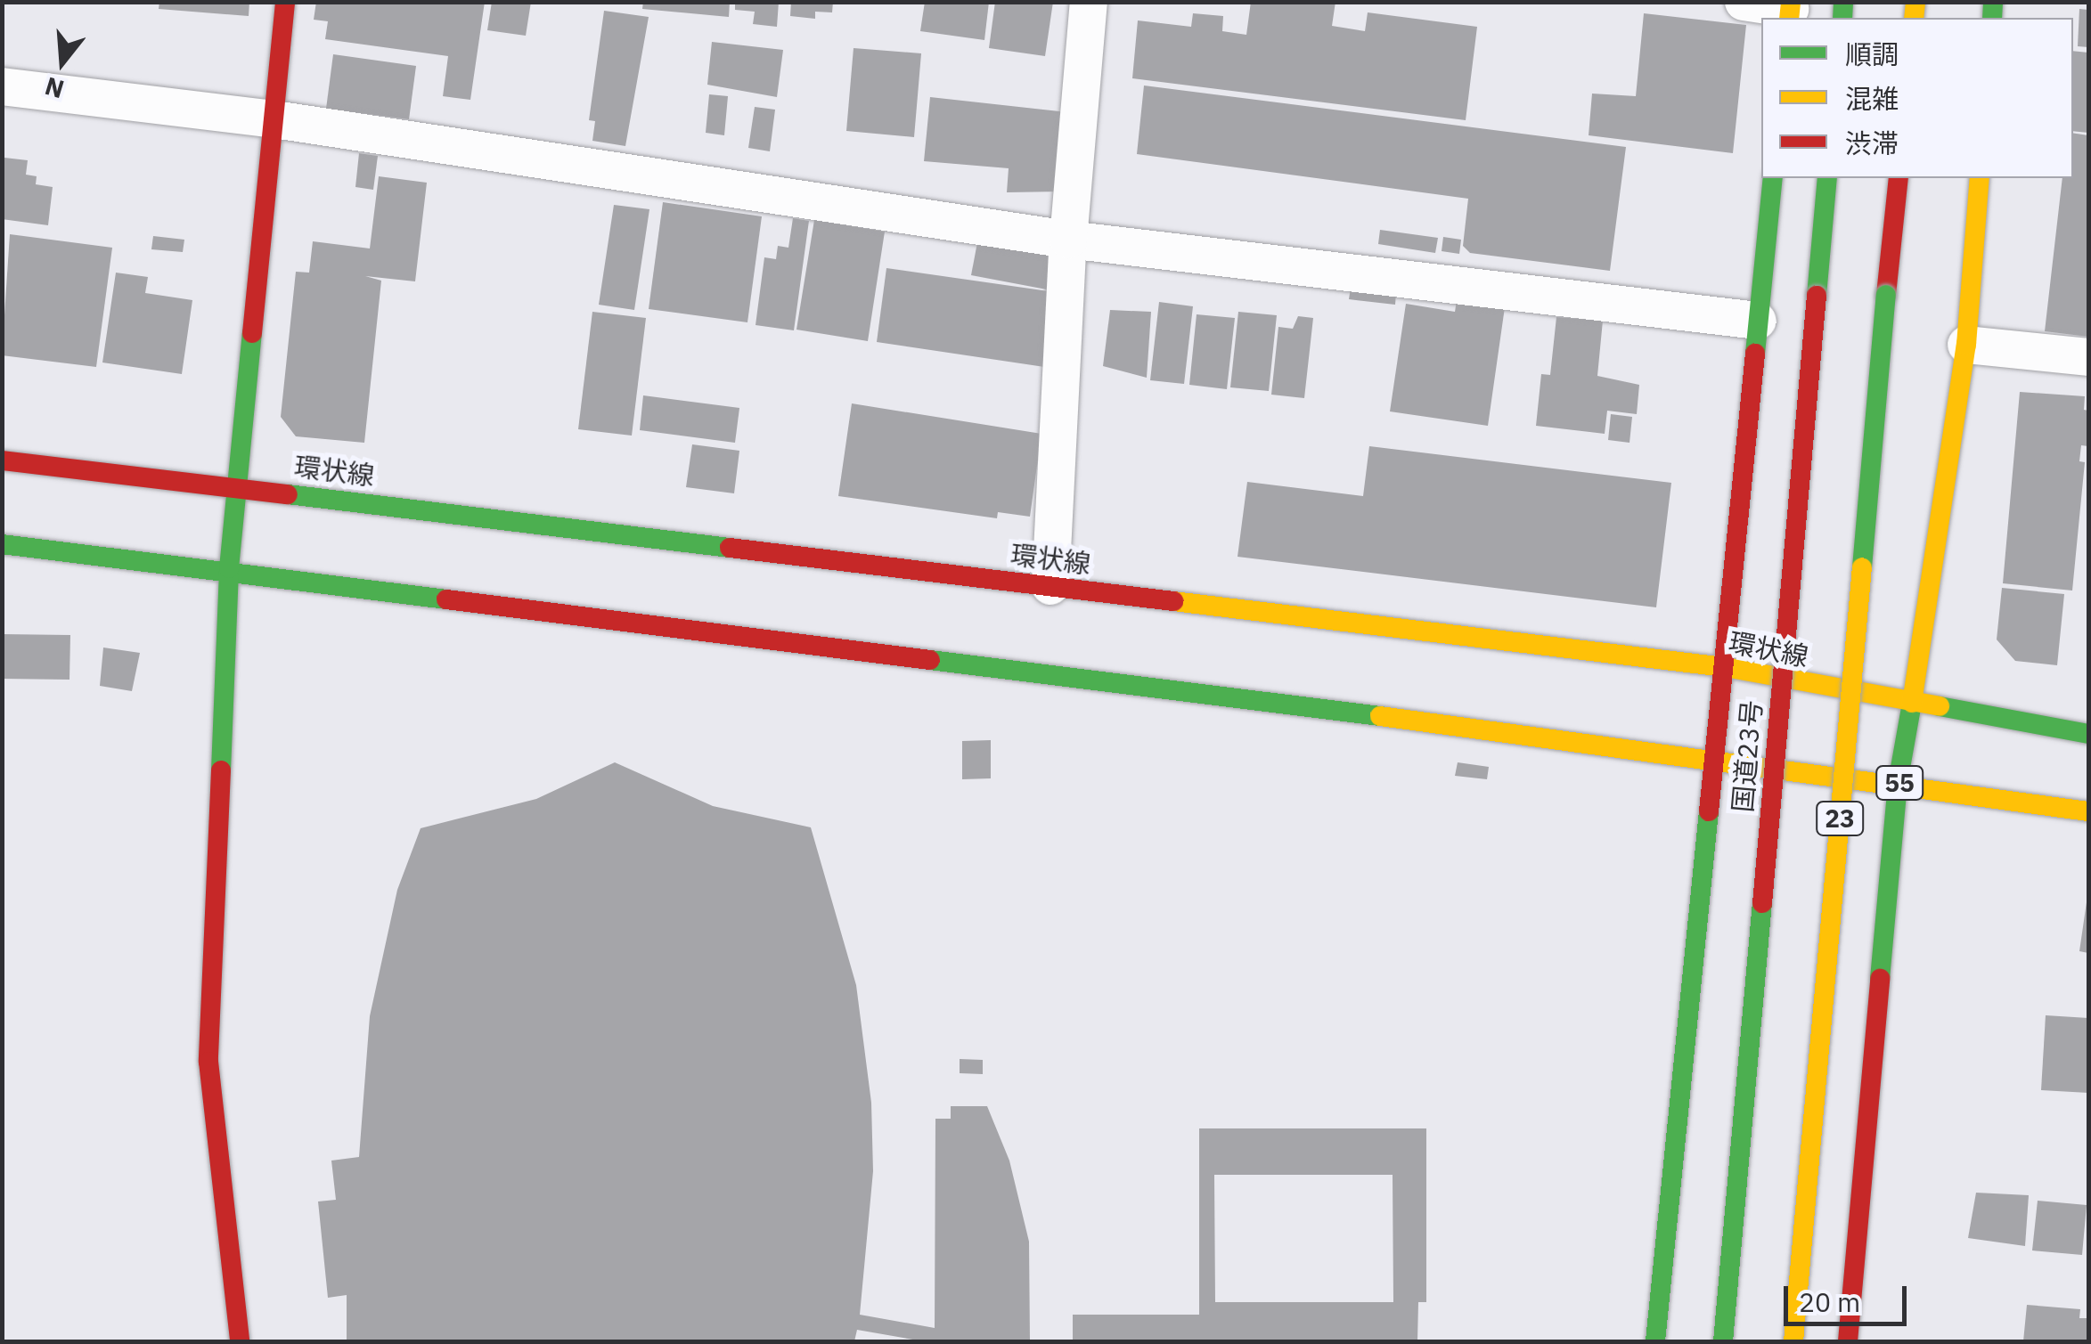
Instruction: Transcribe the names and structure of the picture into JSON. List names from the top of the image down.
{
  "streets": {
    "main road": [
      "環状線",
      "国道23号",
      "55",
      "23"
    ]
  },
  "legend": ["順調", "混雑", "渋滞"],
  "scale_bar": "20 m",
  "north": "bottom"
}
